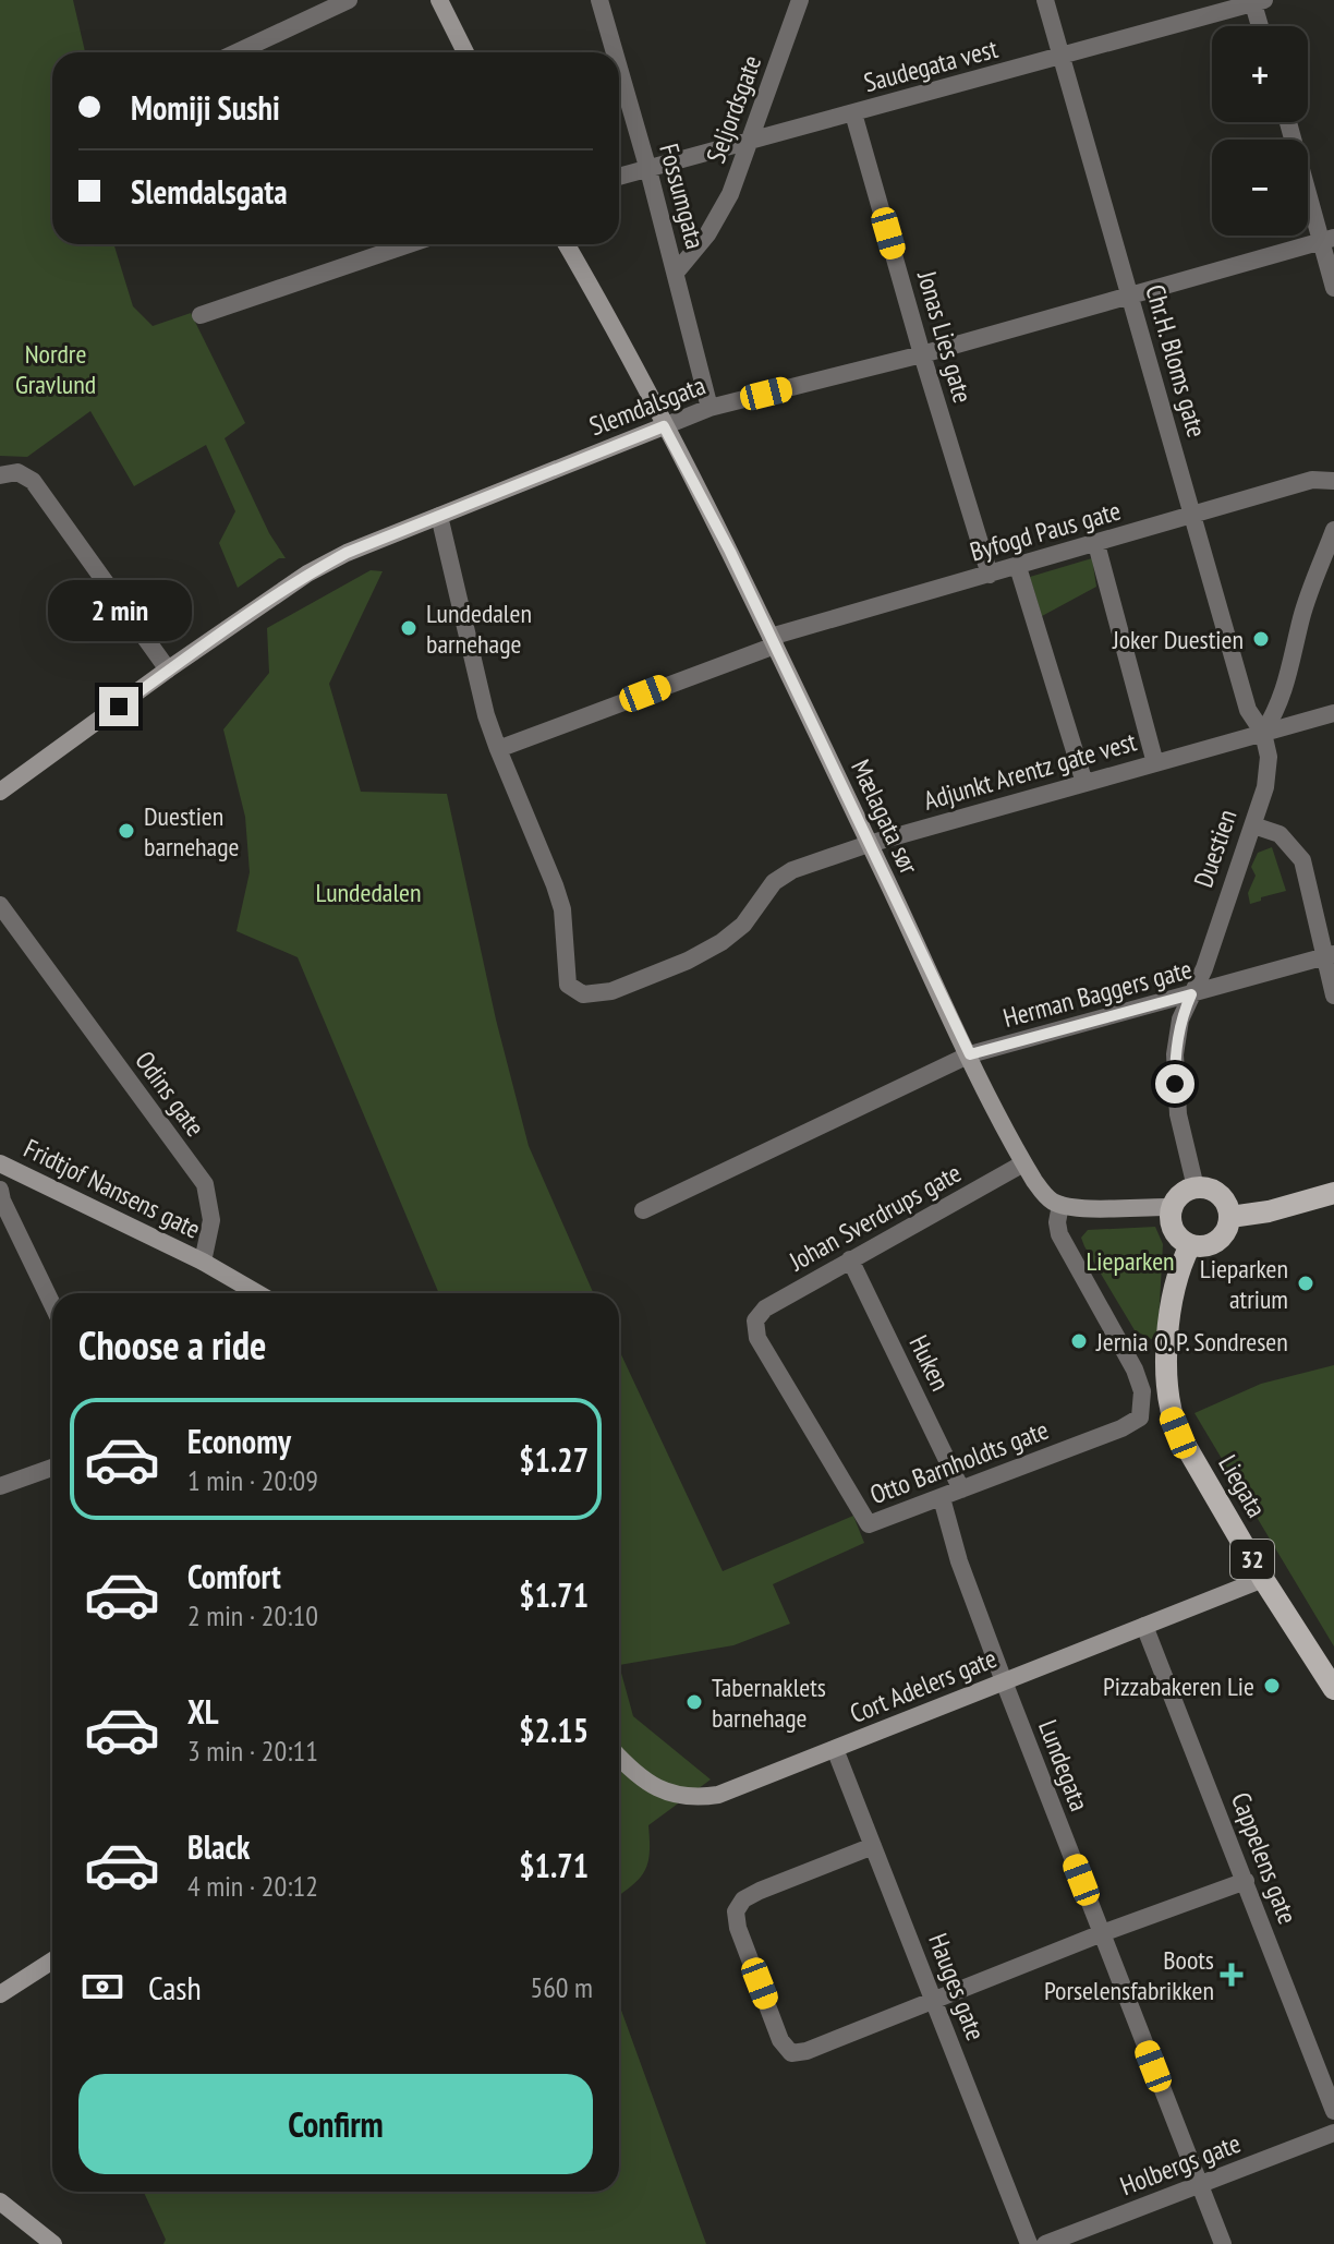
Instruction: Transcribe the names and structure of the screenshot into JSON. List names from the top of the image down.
{
  "streets": {
    "main road": ["Liegata", "32"],
    "street": [
      "Saudegata vest",
      "Seljordsgate",
      "Fossumgata",
      "Jonas Lies gate",
      "Chr.H. Bloms gate",
      "Slemdalsgata",
      "Byfogd Paus gate",
      "Adjunkt Arentz gate vest",
      "Mælagata sør",
      "Duestien",
      "Herman Baggers gate",
      "Odins gate",
      "Fridtjof Nansens gate",
      "Johan Sverdrups gate",
      "Huken",
      "Otto Barnholdts gate",
      "Cort Adelers gate",
      "Lundegata",
      "Cappelens gate",
      "Hauges gate",
      "Holbergs gate"
    ]
  },
  "crossings": [
    ["Saudegata vest", "Seljordsgate"],
    ["Saudegata vest", "Fossumgata"],
    ["Saudegata vest", "Jonas Lies gate"],
    ["Saudegata vest", "Chr.H. Bloms gate"],
    ["Seljordsgate", "Fossumgata"],
    ["Fossumgata", "Slemdalsgata"],
    ["Jonas Lies gate", "Slemdalsgata"],
    ["Jonas Lies gate", "Byfogd Paus gate"],
    ["Chr.H. Bloms gate", "Slemdalsgata"],
    ["Chr.H. Bloms gate", "Byfogd Paus gate"],
    ["Chr.H. Bloms gate", "Adjunkt Arentz gate vest"],
    ["Chr.H. Bloms gate", "Duestien"],
    ["Slemdalsgata", "Mælagata sør"],
    ["Byfogd Paus gate", "Adjunkt Arentz gate vest"],
    ["Byfogd Paus gate", "Mælagata sør"],
    ["Adjunkt Arentz gate vest", "Mælagata sør"],
    ["Adjunkt Arentz gate vest", "Duestien"],
    ["Mælagata sør", "Herman Baggers gate"],
    ["Mælagata sør", "Johan Sverdrups gate"],
    ["Mælagata sør", "Otto Barnholdts gate"],
    ["Duestien", "Herman Baggers gate"],
    ["Duestien", "Liegata"],
    ["Odins gate", "Fridtjof Nansens gate"],
    ["Johan Sverdrups gate", "Huken"],
    ["Johan Sverdrups gate", "Otto Barnholdts gate"],
    ["Huken", "Otto Barnholdts gate"],
    ["Otto Barnholdts gate", "Lundegata"],
    ["Liegata", "Cort Adelers gate"],
    ["Cort Adelers gate", "Lundegata"],
    ["Cort Adelers gate", "Cappelens gate"],
    ["Cort Adelers gate", "Hauges gate"],
    ["Lundegata", "Holbergs gate"]
  ],
  "parks": ["Nordre Gravlund", "Lundedalen", "Lieparken"],
  "places": {
    "other": [
      "Lundedalen barnehage",
      "Joker Duestien",
      "Duestien barnehage",
      "Lieparken atrium",
      "Jernia O. P. Sondresen",
      "Pizzabakeren Lie",
      "Tabernaklets barnehage"
    ],
    "health": ["Boots Porselensfabrikken"]
  },
  "page": {
    "map_buttons": ["+", "−"],
    "banner": ["Momiji Sushi", "Slemdalsgata"],
    "bubble": "2 min",
    "heading": "Choose a ride",
    "list": [
      {
        "name": "Economy",
        "note": "1 min · 20:09",
        "value": "$1.27"
      },
      {
        "name": "Comfort",
        "note": "2 min · 20:10",
        "value": "$1.71"
      },
      {
        "name": "XL",
        "note": "3 min · 20:11",
        "value": "$2.15"
      },
      {
        "name": "Black",
        "note": "4 min · 20:12",
        "value": "$1.71"
      }
    ],
    "pay": ["Cash", "560 m"],
    "buttons": "Confirm"
  }
}
